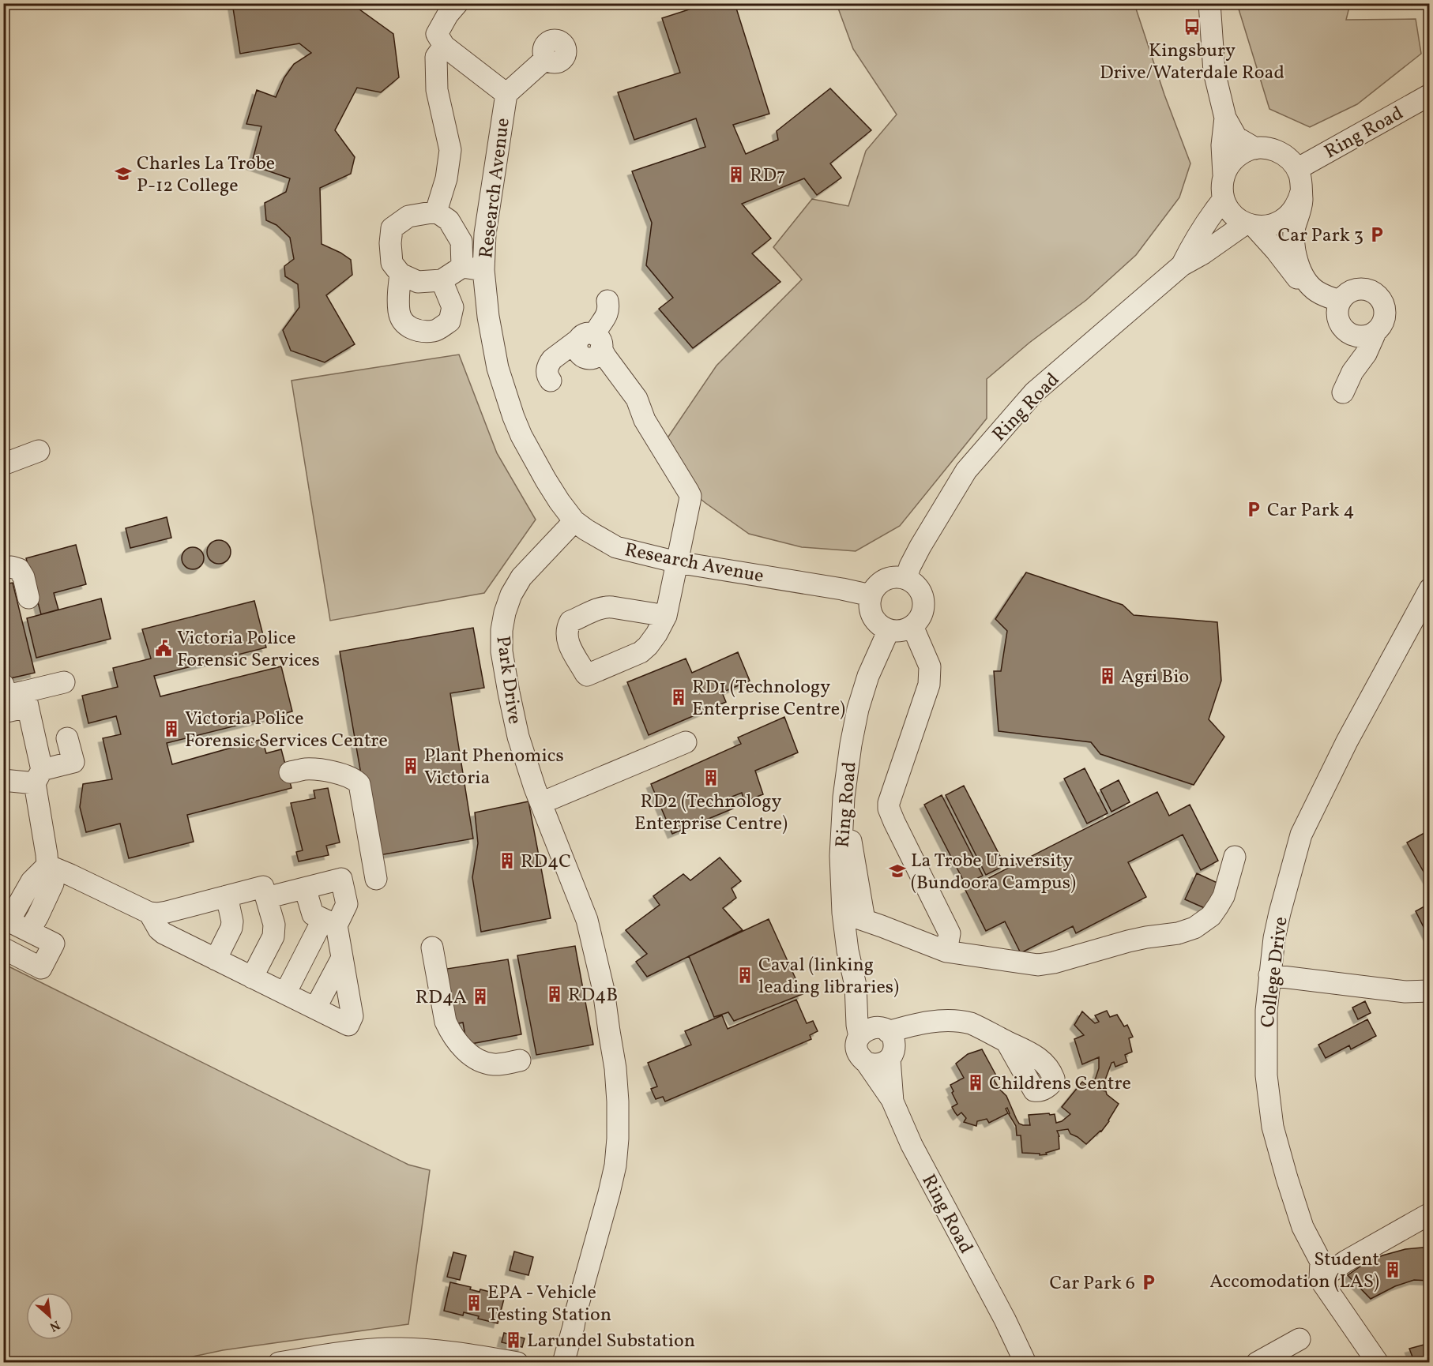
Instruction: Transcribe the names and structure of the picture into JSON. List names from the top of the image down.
{
  "streets": {
    "street": [
      "Ring Road",
      "Research Avenue",
      "Park Drive",
      "College Drive"
    ]
  },
  "crossings": [
    ["Ring Road", "Research Avenue"],
    ["Research Avenue", "Park Drive"]
  ],
  "places": {
    "bus stop": ["Kingsbury Drive/Waterdale Road"],
    "school or university": ["Charles La Trobe P-12 College", "La Trobe University (Bundoora Campus)"],
    "building": [
      "RD7",
      "Agri Bio",
      "RD1 (Technology Enterprise Centre)",
      "Victoria Police Forensic Services Centre",
      "Plant Phenomics Victoria",
      "RD2 (Technology Enterprise Centre)",
      "RD4C",
      "Caval (linking leading libraries)",
      "RD4B",
      "RD4A",
      "Childrens Centre",
      "Student Accomodation (LAS)",
      "EPA - Vehicle Testing Station",
      "Larundel Substation"
    ],
    "parking": ["Car Park 3", "Car Park 4", "Car Park 6"],
    "public building": ["Victoria Police Forensic Services"]
  },
  "north": "bottom right"
}
